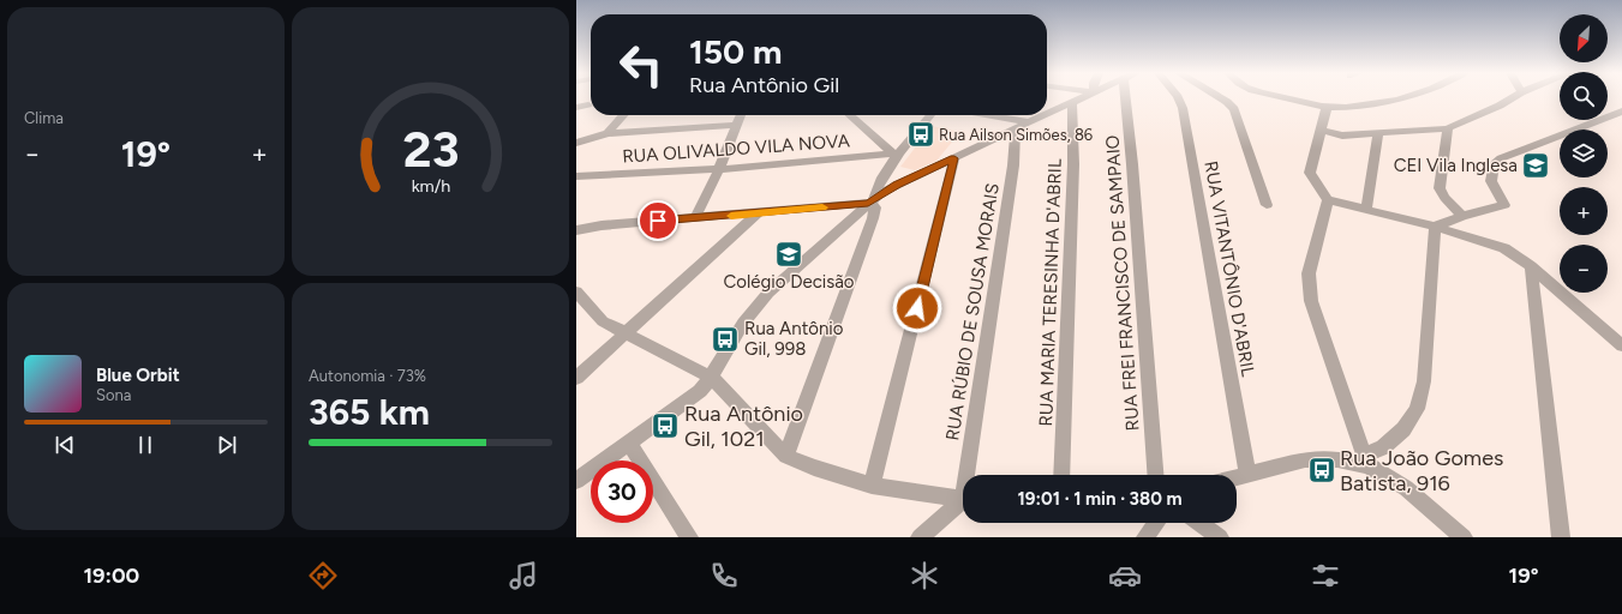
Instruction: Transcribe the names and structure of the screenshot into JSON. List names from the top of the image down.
{
  "streets": {
    "street": [
      "RUA OLIVALDO VILA NOVA",
      "RUA VITANTÔNIO D'ABRIL",
      "RUA FREI FRANCISCO DE SAMPAIO",
      "RUA MARIA TERESINHA D'ABRIL",
      "RUA RÚBIO DE SOUSA MORAIS"
    ]
  },
  "places": {
    "bus stop": [
      "Rua Ailson Simões, 86",
      "Rua Antônio Gil, 998",
      "Rua Antônio Gil, 1021",
      "Rua João Gomes Batista, 916"
    ],
    "school or university": ["CEI Vila Inglesa", "Colégio Decisão"]
  },
  "north": "bottom left",
  "page": {
    "tile": [
      "Clima",
      ["Autonomia · 73%", "365 km"]
    ],
    "map_buttons": ["+", "−"],
    "turn": ["150 m", "Rua Antônio Gil"],
    "heat": ["−", "19°", "+"],
    "song": ["Blue Orbit", "Sona"],
    "limit": "30",
    "trip": "19:01 · 1 min · 380 m",
    "tabs": ["19:00", "19°"],
    "gauge": ["23", "km/h"]
  }
}
